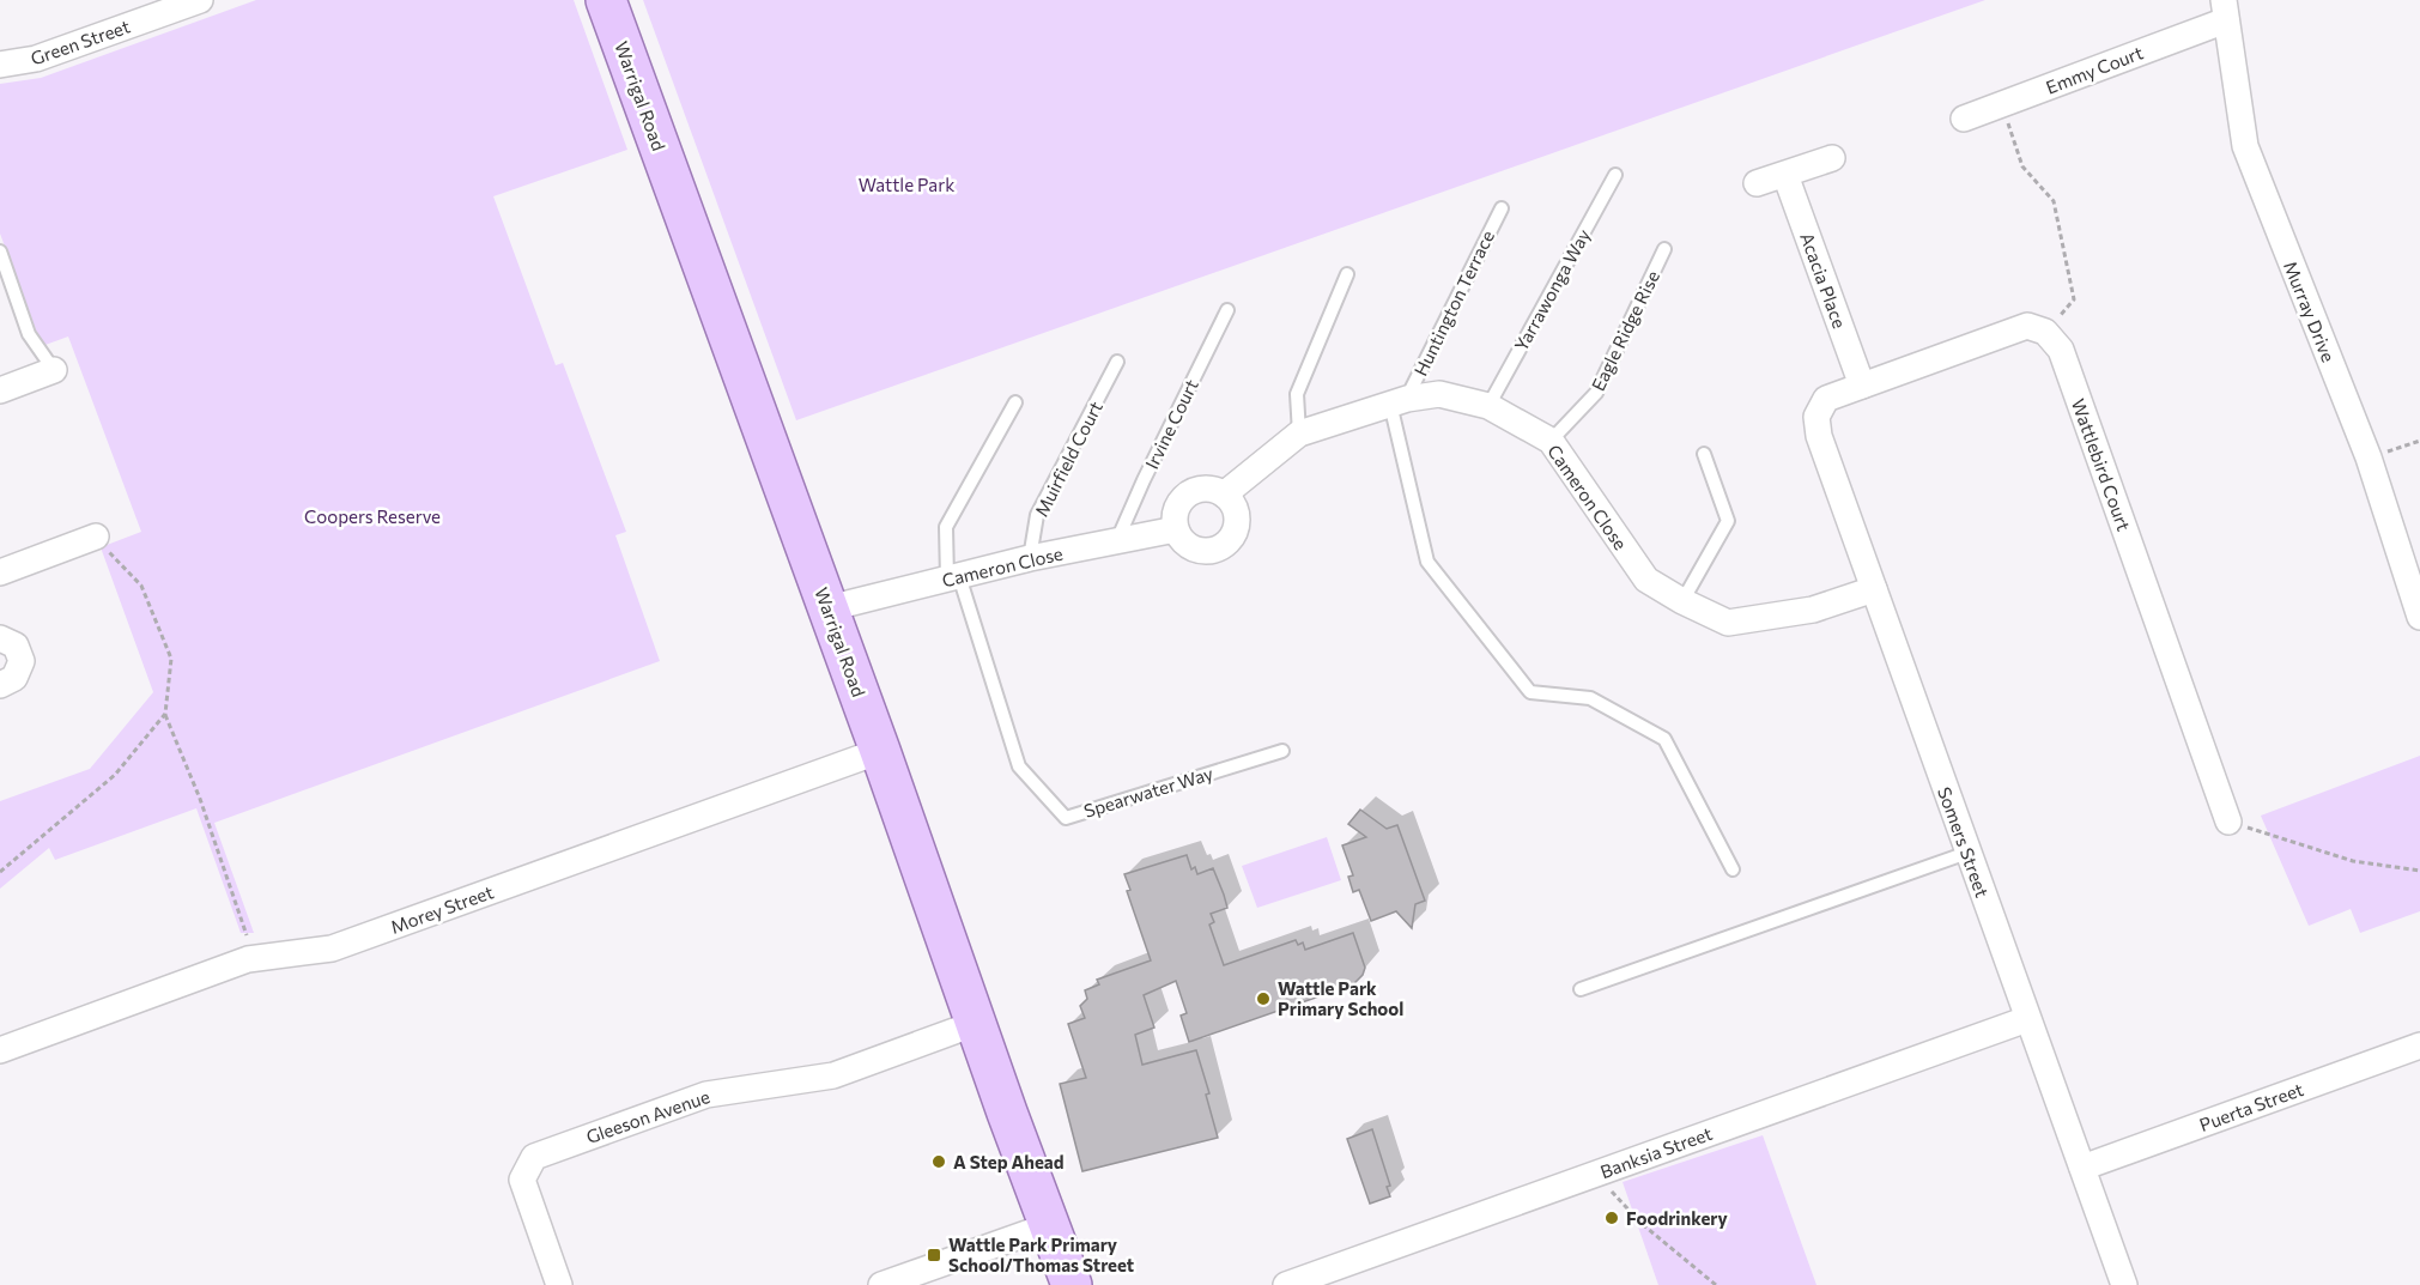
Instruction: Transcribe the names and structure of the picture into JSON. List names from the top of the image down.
{
  "streets": {
    "main road": ["Warrigal Road"],
    "street": [
      "Green Street",
      "Emmy Court",
      "Acacia Place",
      "Murray Drive",
      "Wattlebird Court",
      "Cameron Close",
      "Somers Street",
      "Morey Street",
      "Puerta Street",
      "Gleeson Avenue",
      "Banksia Street"
    ],
    "lane": [
      "Yarrawonga Way",
      "Huntington Terrace",
      "Eagle Ridge Rise",
      "Irvine Court",
      "Muirfield Court",
      "Spearwater Way"
    ]
  },
  "crossings": [
    ["Emmy Court", "Murray Drive"],
    ["Warrigal Road", "Cameron Close"],
    ["Warrigal Road", "Morey Street"],
    ["Warrigal Road", "Gleeson Avenue"],
    ["Acacia Place", "Somers Street"],
    ["Yarrawonga Way", "Cameron Close"],
    ["Huntington Terrace", "Cameron Close"],
    ["Eagle Ridge Rise", "Cameron Close"],
    ["Irvine Court", "Cameron Close"],
    ["Muirfield Court", "Cameron Close"],
    ["Cameron Close", "Spearwater Way"],
    ["Cameron Close", "Somers Street"],
    ["Somers Street", "Puerta Street"],
    ["Somers Street", "Banksia Street"]
  ],
  "parks": ["Wattle Park", "Coopers Reserve"],
  "places": {
    "other": ["Wattle Park Primary School", "A Step Ahead", "Foodrinkery"],
    "transit": ["Wattle Park Primary School/Thomas Street"]
  }
}
